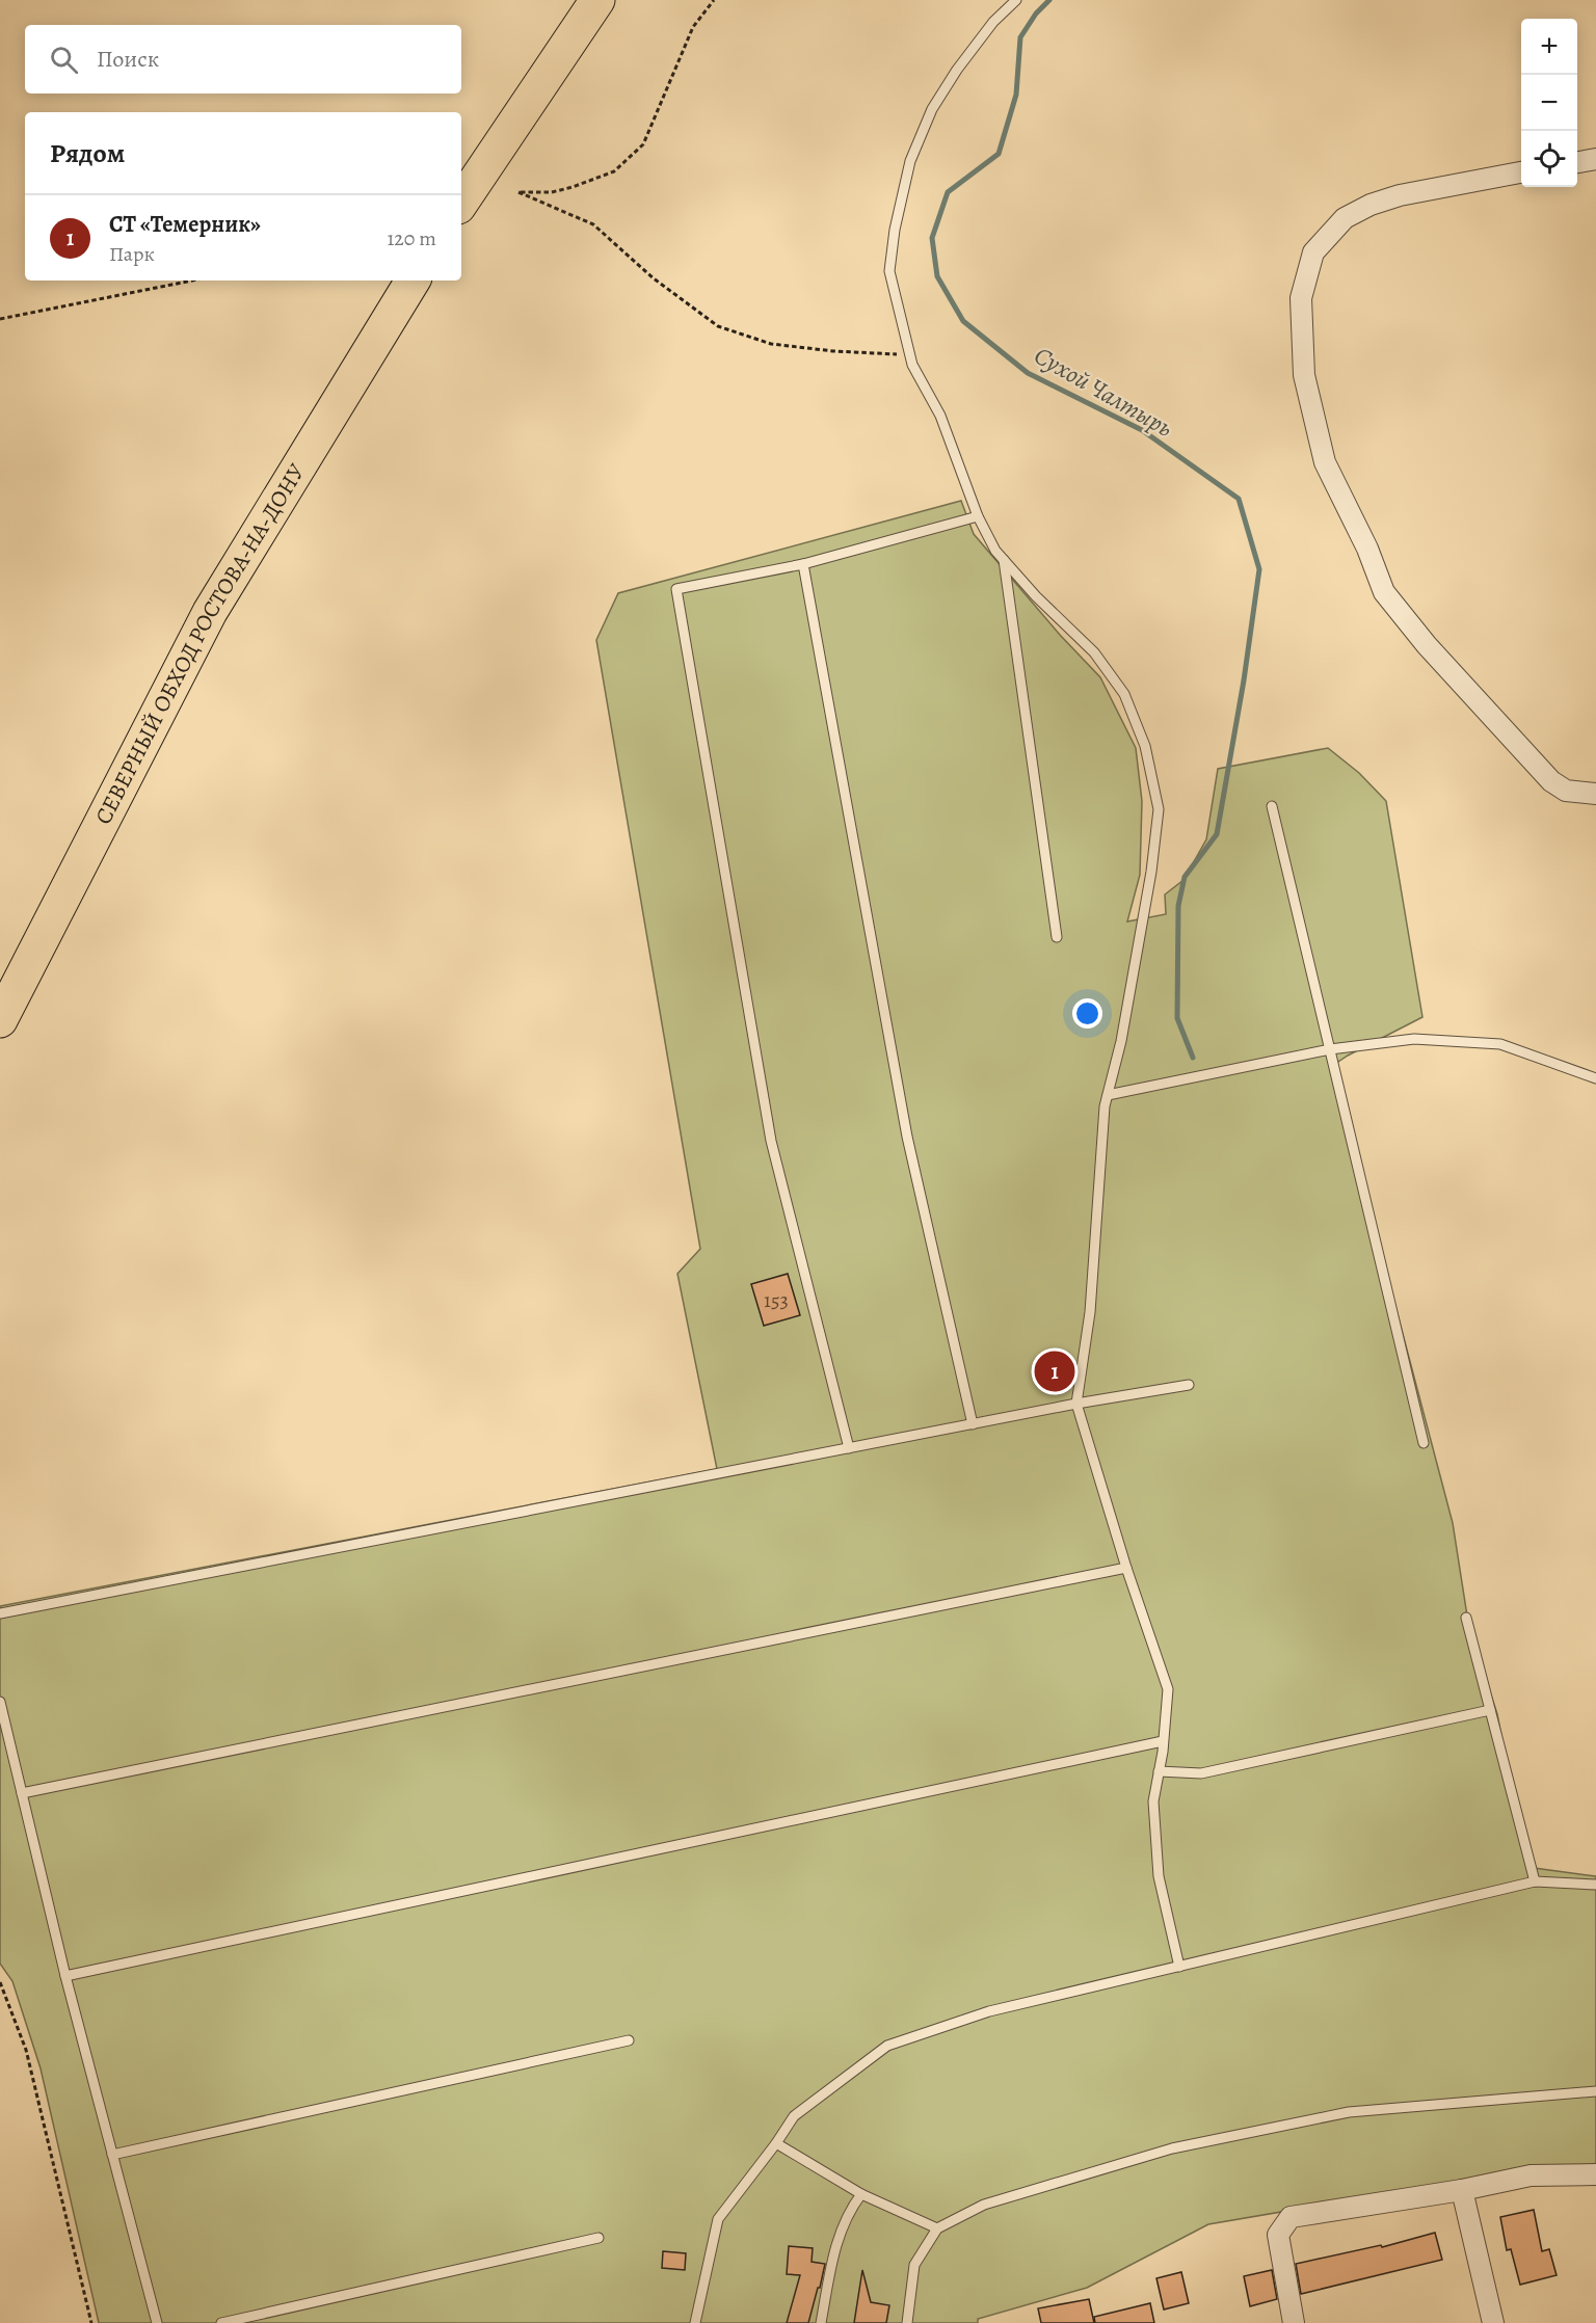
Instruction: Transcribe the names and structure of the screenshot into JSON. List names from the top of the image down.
{
  "streets": {
    "highway": ["СЕВЕРНЫЙ ОБХОД РОСТОВА-НА-ДОНУ"]
  },
  "water": ["Сухой Чалтырь"],
  "house_numbers": ["153"],
  "page": {
    "map_buttons": ["+", "−"],
    "search": "Поиск",
    "heading": "Рядом",
    "list": [
      {
        "mark": "1",
        "name": "СТ «Темерник»",
        "note": "Парк",
        "value": "120 m"
      }
    ],
    "pins": "1"
  }
}
